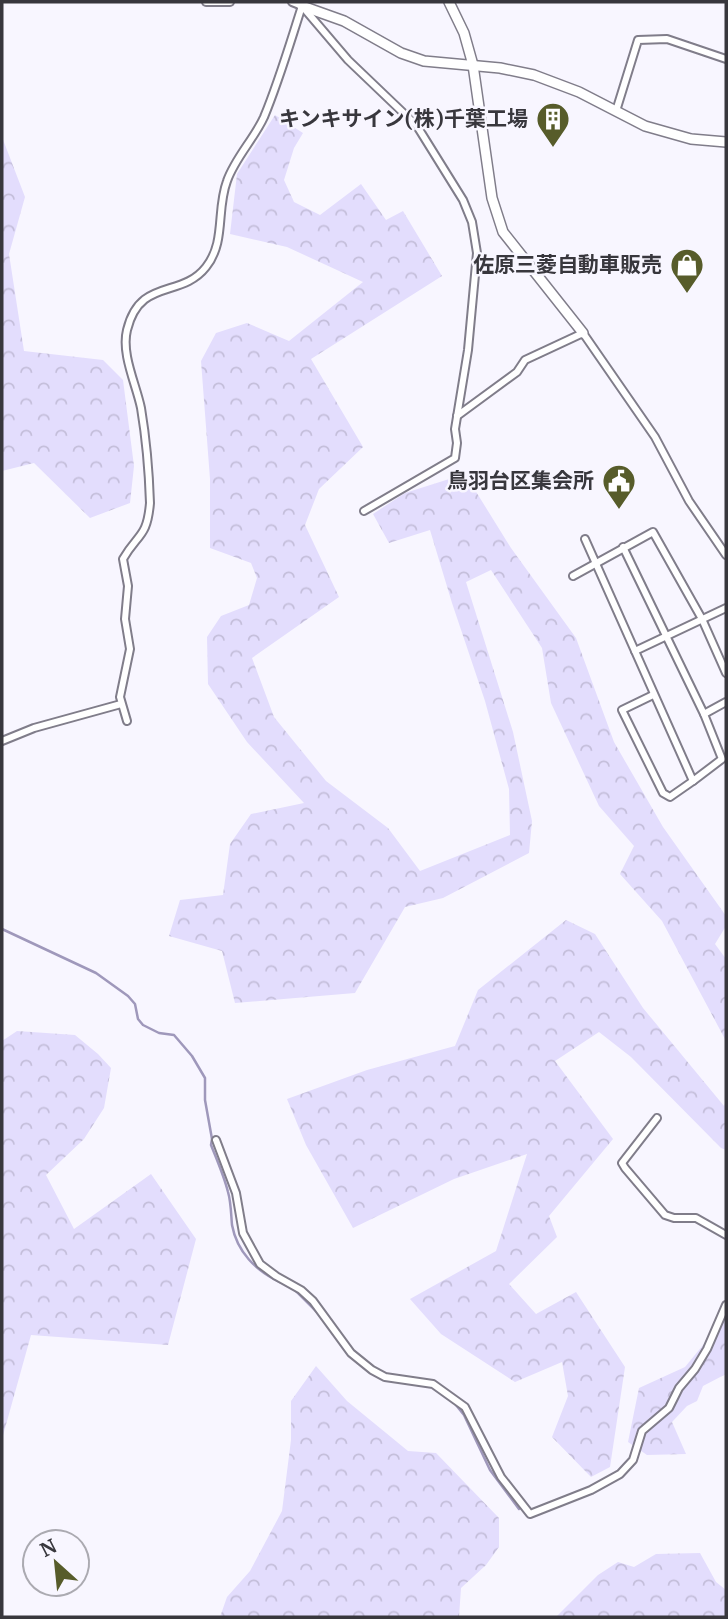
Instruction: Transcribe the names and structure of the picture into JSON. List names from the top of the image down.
{
  "places": {
    "building": ["キンキサイン(株)千葉工場"],
    "shop": ["佐原三菱自動車販売"],
    "public building": ["鳥羽台区集会所"]
  },
  "north": "top left"
}
